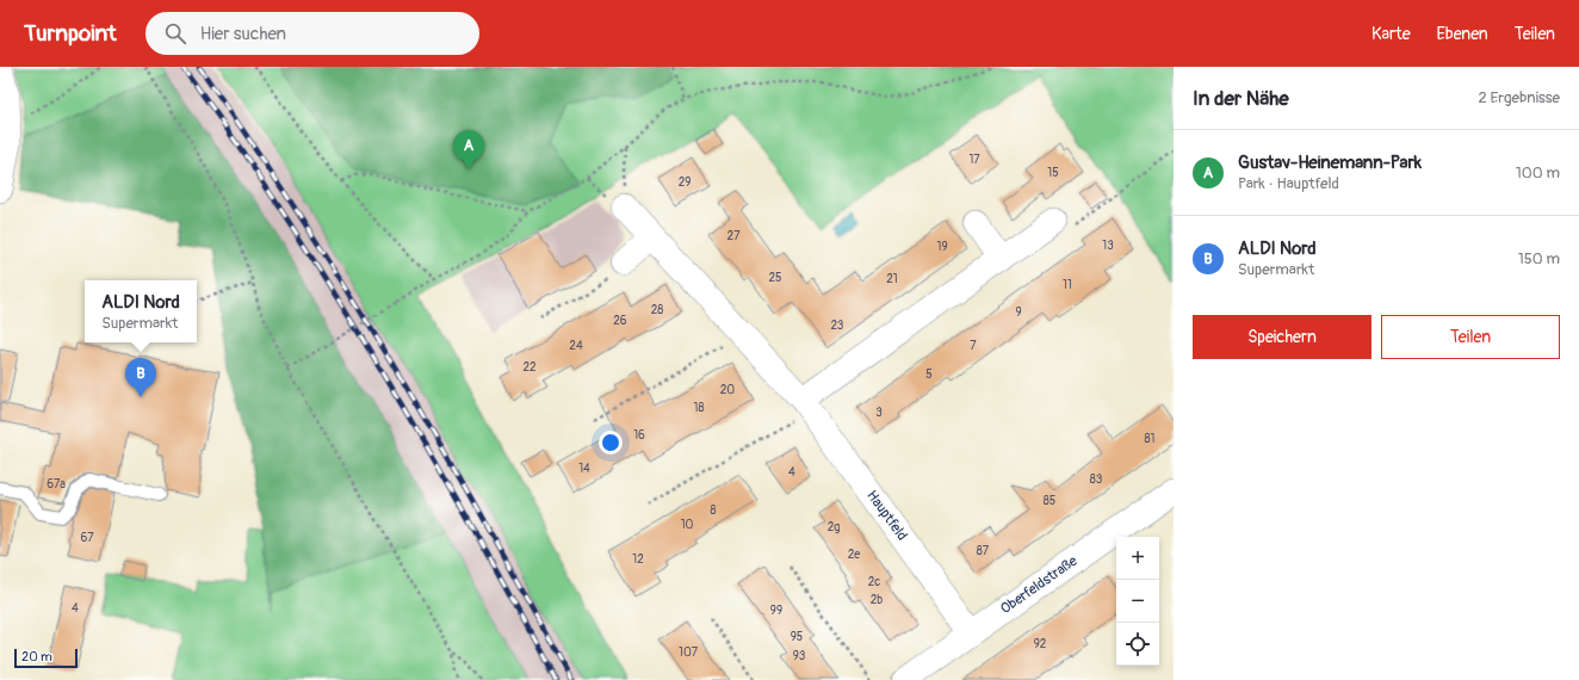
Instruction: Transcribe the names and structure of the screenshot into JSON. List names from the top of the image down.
{
  "streets": {
    "street": ["Hauptfeld", "Oberfeldstraße"]
  },
  "crossings": [
    ["Hauptfeld", "Oberfeldstraße"]
  ],
  "house_numbers": [
    "17",
    "15",
    "29",
    "27",
    "13",
    "19",
    "25",
    "21",
    "11",
    "28",
    "9",
    "26",
    "23",
    "24",
    "7",
    "22",
    "5",
    "20",
    "18",
    "3",
    "16",
    "81",
    "14",
    "4",
    "83",
    "67a",
    "85",
    "8",
    "10",
    "2g",
    "67",
    "87",
    "2e",
    "12",
    "2c",
    "2b",
    "4",
    "99",
    "95",
    "92",
    "107",
    "93"
  ],
  "scale_bar": "20 m",
  "page": {
    "header": "Turnpoint",
    "search": "Hier suchen",
    "nav": ["Karte", "Ebenen", "Teilen"],
    "heading": ["In der Nähe", "2 Ergebnisse"],
    "list": [
      {
        "mark": "A",
        "name": "Gustav-Heinemann-Park",
        "note": "Park · Hauptfeld",
        "value": "100 m"
      },
      {
        "mark": "B",
        "name": "ALDI Nord",
        "note": "Supermarkt",
        "value": "150 m"
      }
    ],
    "pins": ["A", "B"],
    "popup": ["ALDI Nord", "Supermarkt"],
    "buttons": ["Speichern", "Teilen"],
    "map_buttons": ["+", "−"],
    "scale": "20 m"
  }
}
